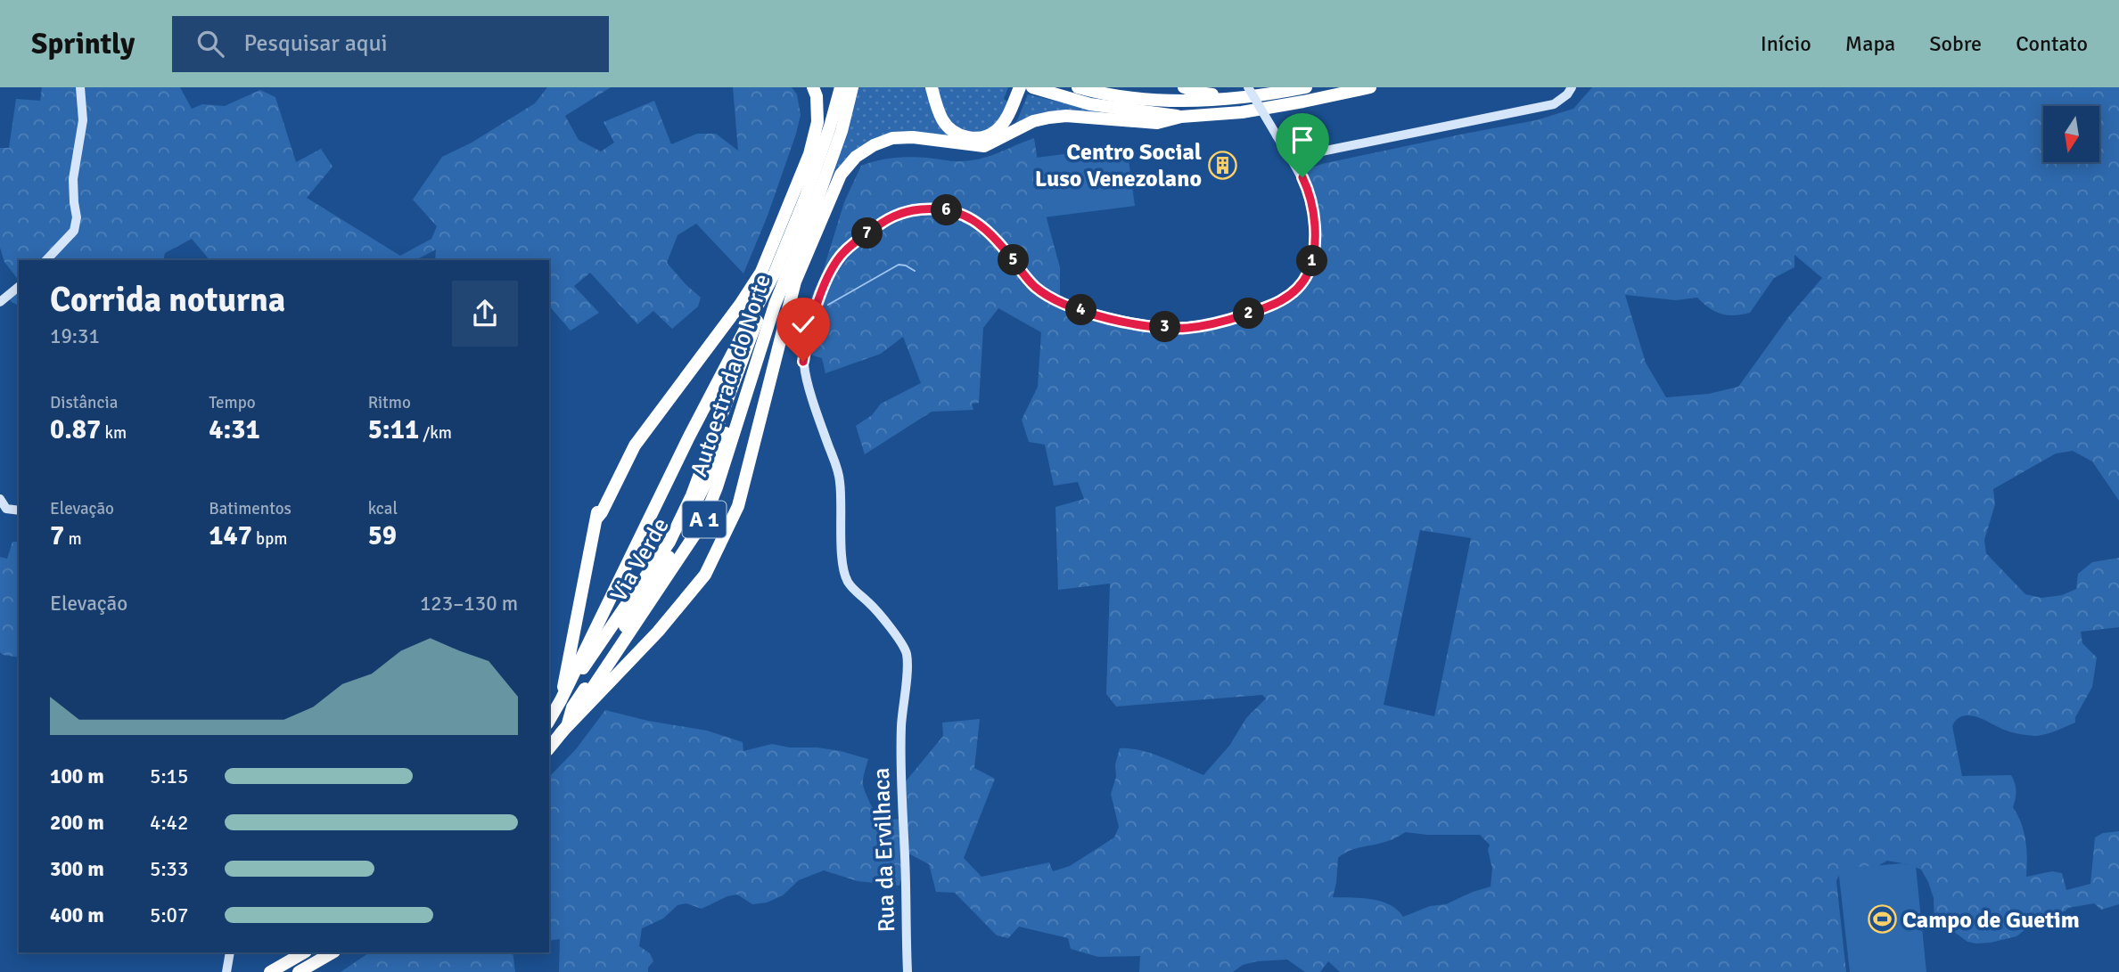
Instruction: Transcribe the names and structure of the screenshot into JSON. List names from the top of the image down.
{
  "streets": {
    "highway": ["Autoestrada do Norte", "A 1", "Via Verde"],
    "street": ["Rua da Ervilhaca"]
  },
  "crossings": [
    ["Autoestrada do Norte", "A 1"],
    ["Autoestrada do Norte", "Via Verde"],
    ["A 1", "Via Verde"]
  ],
  "places": {
    "building": ["Centro Social Luso Venezolano"],
    "sports": ["Campo de Guetim"]
  },
  "north": "bottom",
  "page": {
    "header": "Sprintly",
    "search": "Pesquisar aqui",
    "nav": [
      "Início",
      "Mapa",
      "Sobre",
      "Contato"
    ],
    "pins": [
      "6",
      "7",
      "5",
      "1",
      "4",
      "2",
      "3"
    ],
    "heading": ["Corrida noturna", "19:31"],
    "stats": [
      ["Distância", "0.87 km"],
      ["Tempo", "4:31"],
      ["Ritmo", "5:11 /km"],
      ["Elevação", "7 m"],
      ["Batimentos", "147 bpm"],
      ["kcal", "59"]
    ],
    "chart": ["Elevação", "123–130 m"],
    "list": [
      {
        "name": "100 m",
        "note": "5:15"
      },
      {
        "name": "200 m",
        "note": "4:42"
      },
      {
        "name": "300 m",
        "note": "5:33"
      },
      {
        "name": "400 m",
        "note": "5:07"
      }
    ]
  }
}
